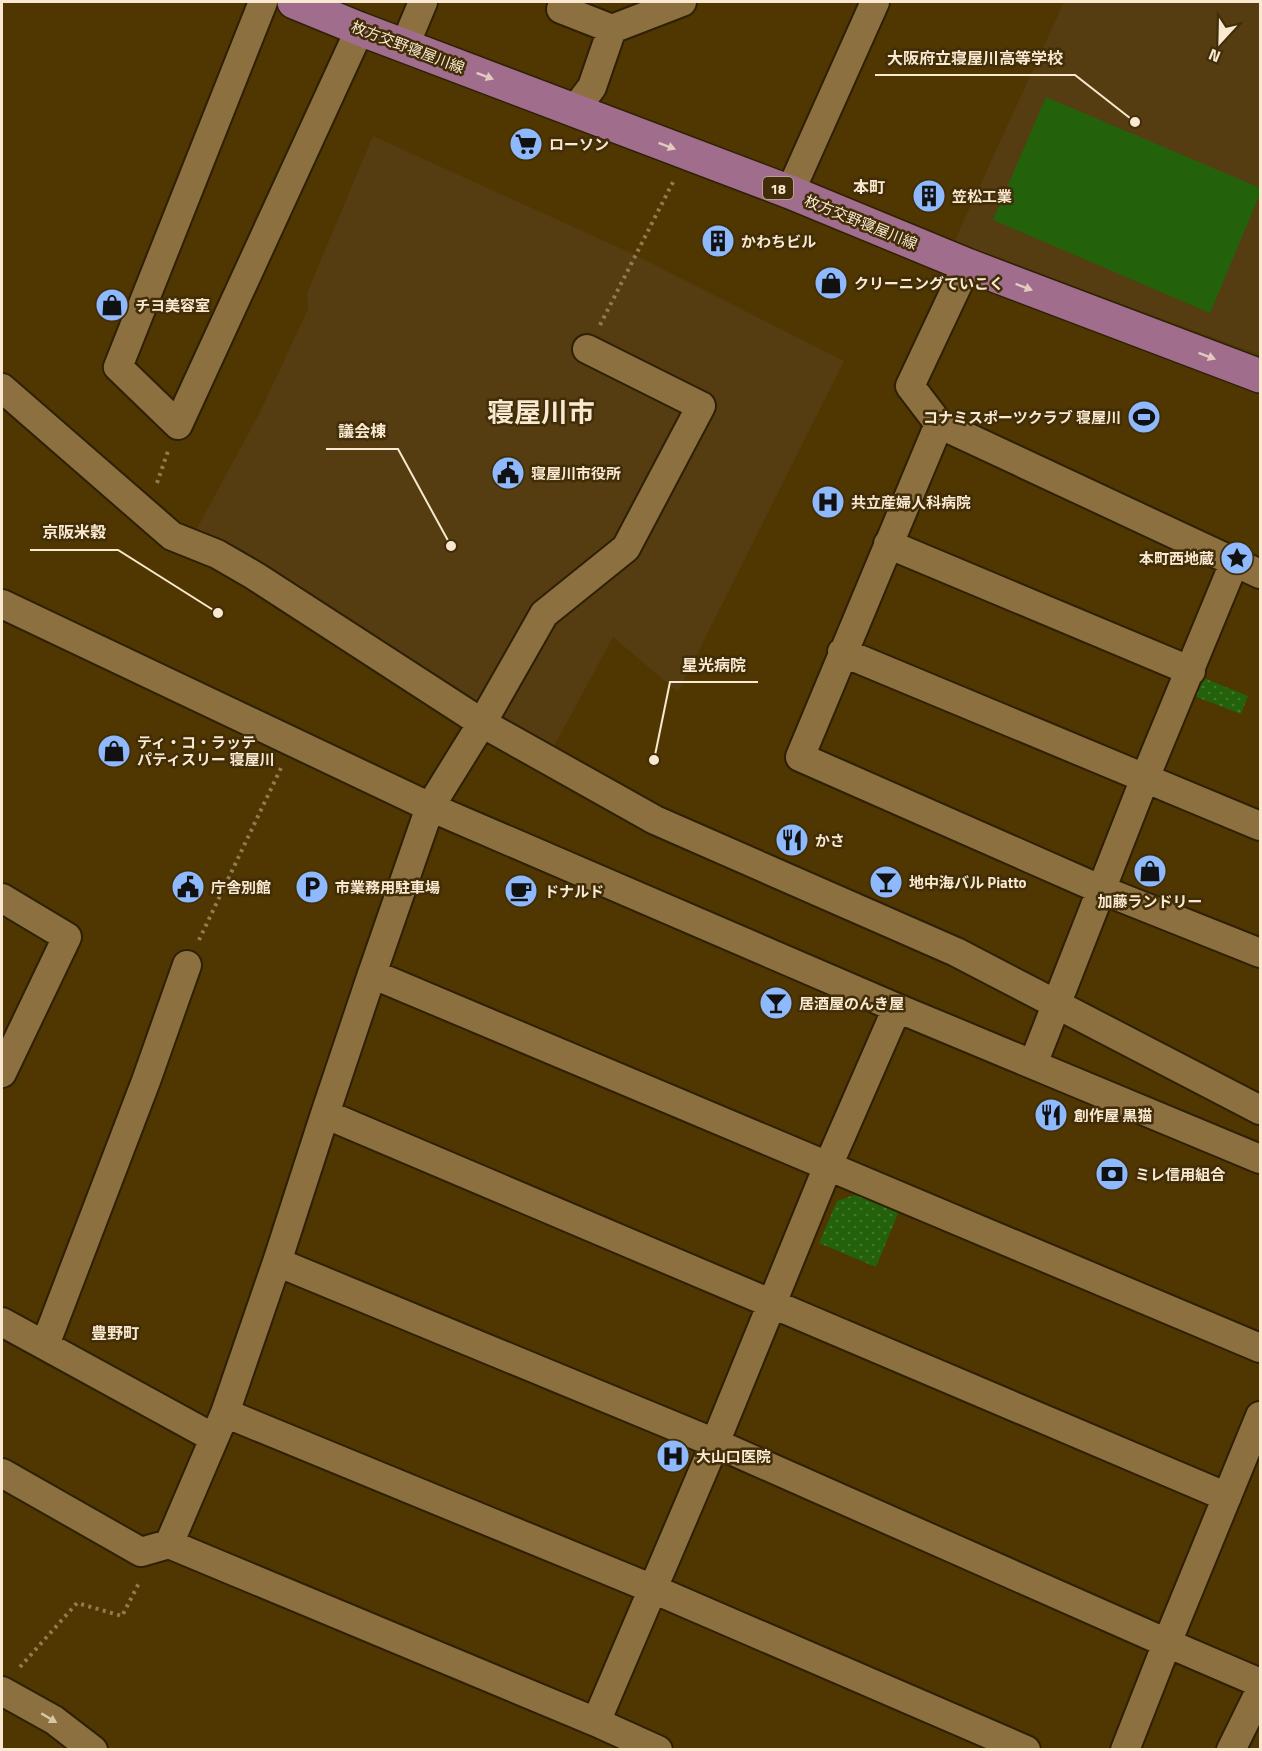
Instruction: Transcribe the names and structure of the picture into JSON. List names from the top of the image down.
{
  "streets": {
    "main road": ["枚方交野寝屋川線", "18"]
  },
  "one_way": ["枚方交野寝屋川線"],
  "districts": ["本町", "寝屋川市", "豊野町"],
  "places": {
    "other": [
      "大阪府立寝屋川高等学校",
      "議会棟",
      "京阪米穀",
      "星光病院"
    ],
    "supermarket": ["ローソン"],
    "building": ["笠松工業", "かわちビル"],
    "shop": [
      "クリーニングていこく",
      "チヨ美容室",
      "ティ・コ・ラッテ パティスリー 寝屋川",
      "加藤ランドリー"
    ],
    "sports": ["コナミスポーツクラブ 寝屋川"],
    "public building": ["寝屋川市役所", "庁舎別館"],
    "hospital": ["共立産婦人科病院", "大山口医院"],
    "place": ["本町西地蔵"],
    "restaurant": ["かさ", "創作屋 黒猫"],
    "bar": ["地中海バル Piatto", "居酒屋のんき屋"],
    "parking": ["市業務用駐車場"],
    "cafe": ["ドナルド"],
    "bank": ["ミレ信用組合"]
  },
  "north": "bottom"
}
